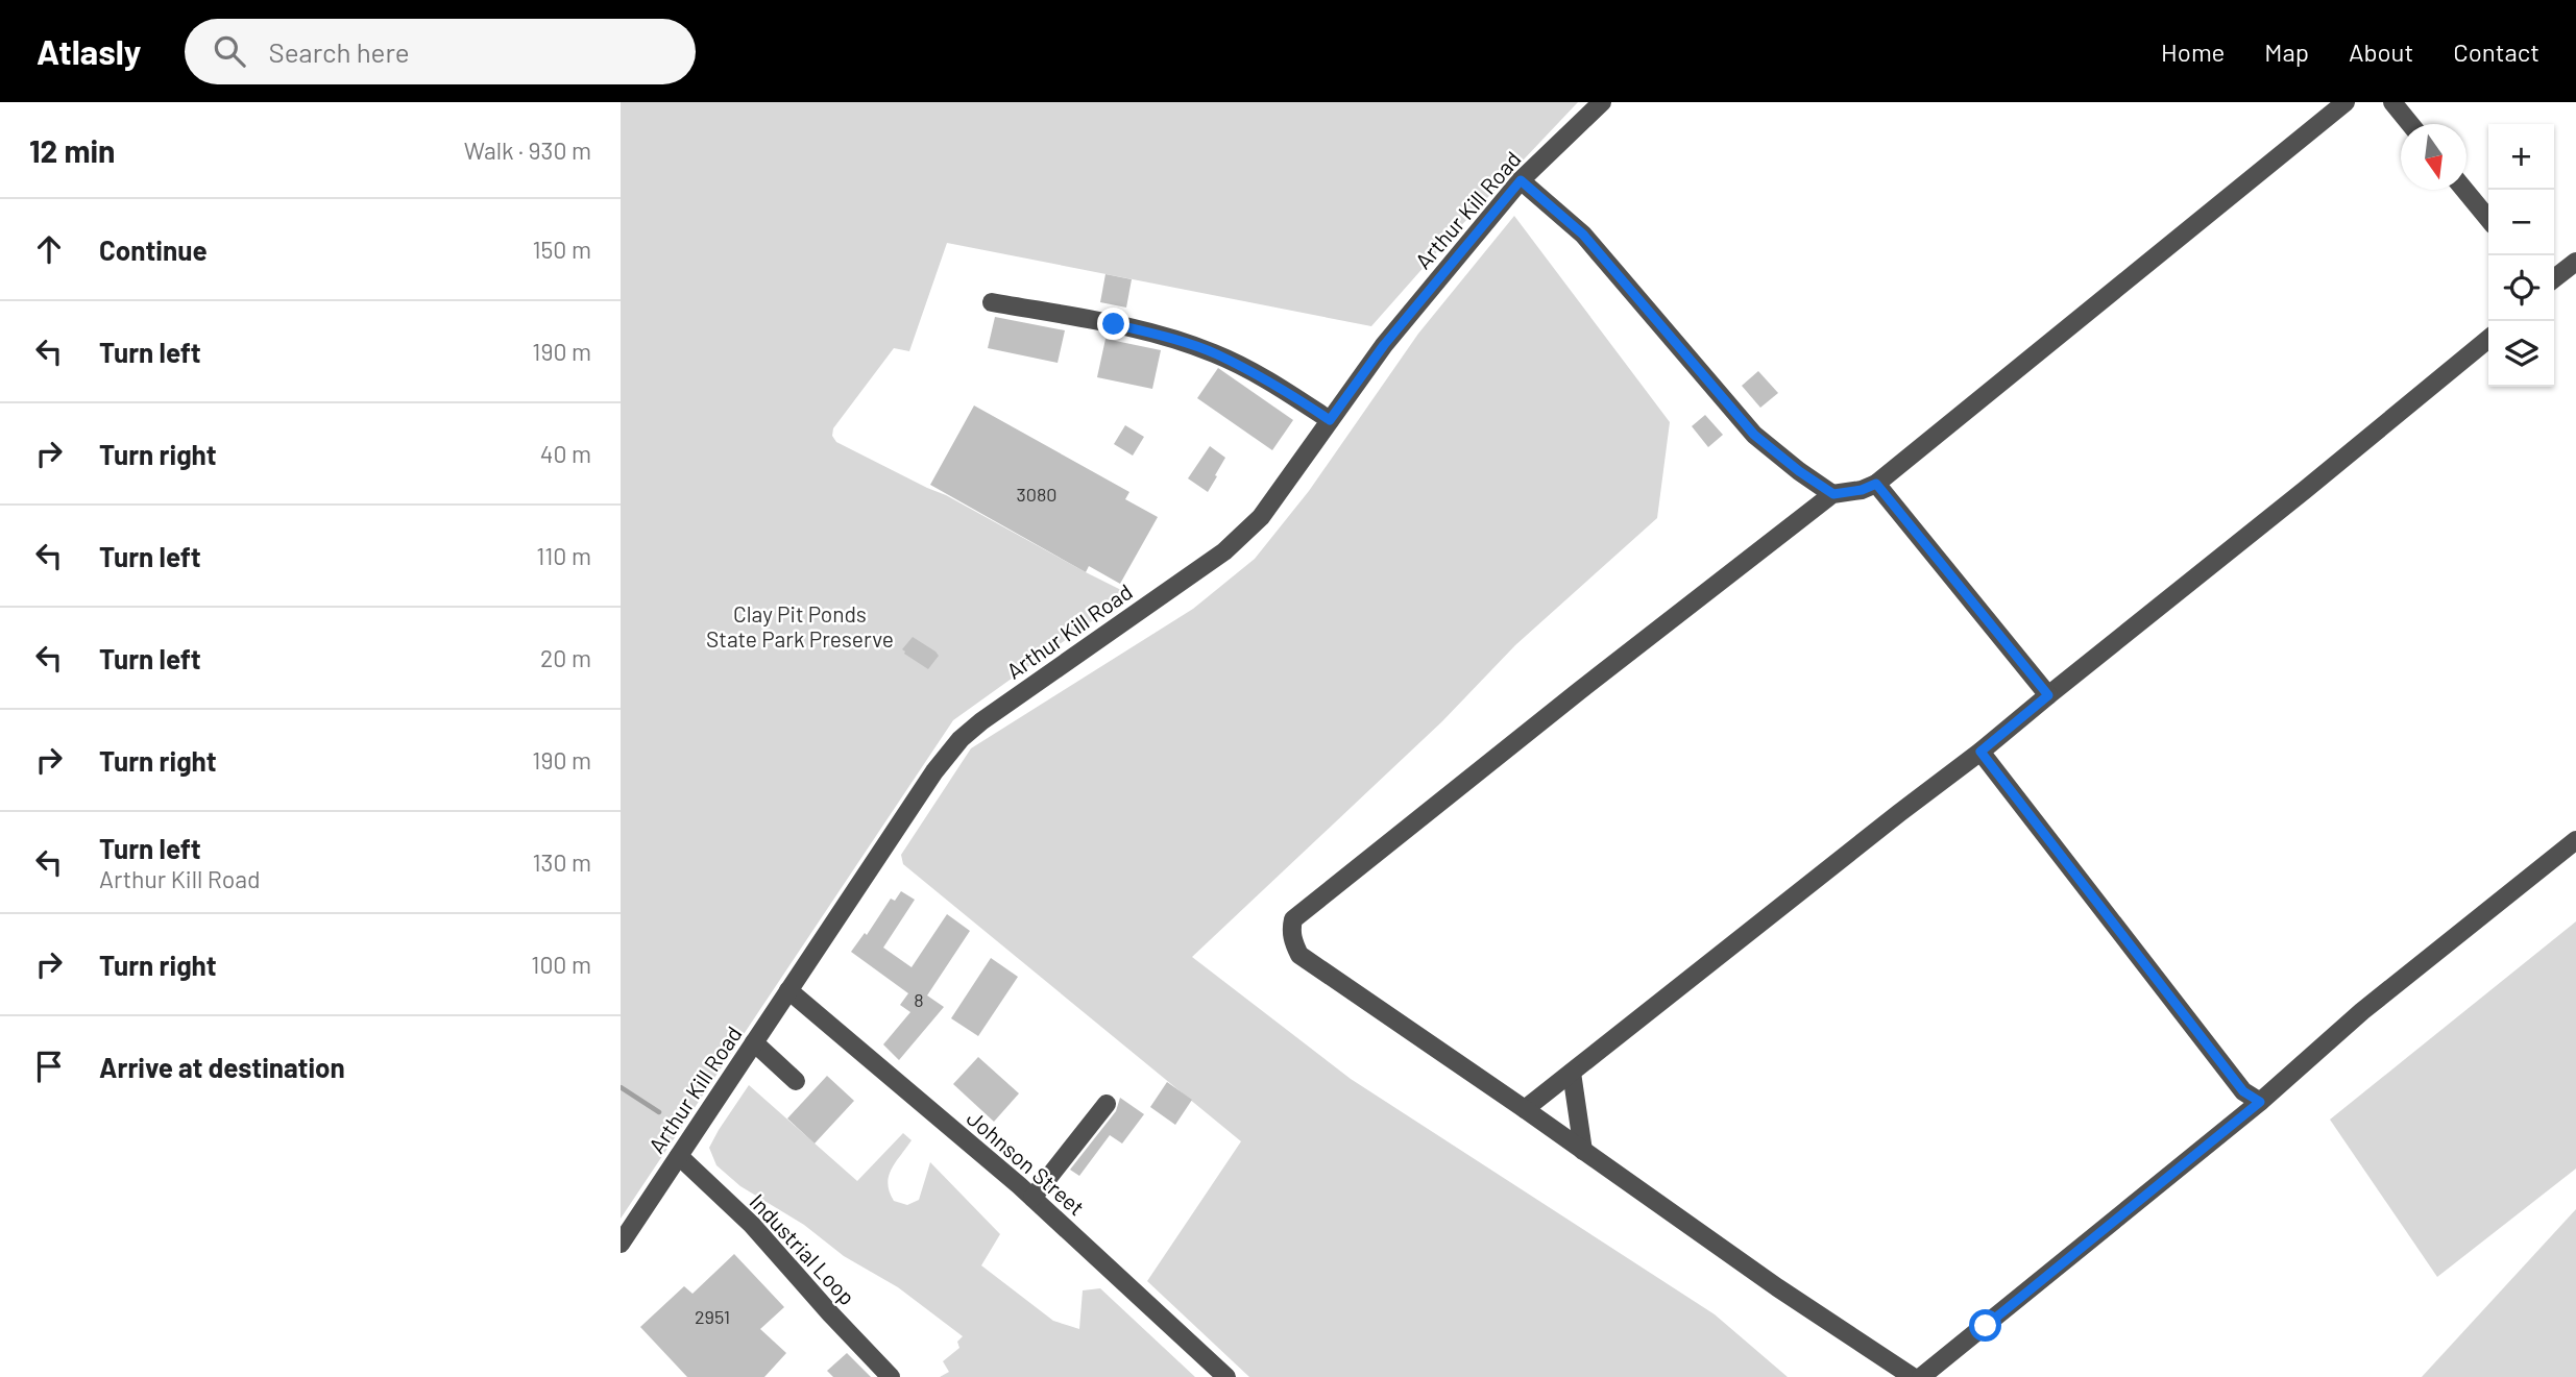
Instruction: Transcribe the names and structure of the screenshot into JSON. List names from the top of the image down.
{
  "streets": {
    "street": ["Arthur Kill Road", "Johnson Street", "Industrial Loop"]
  },
  "crossings": [
    ["Arthur Kill Road", "Johnson Street"],
    ["Arthur Kill Road", "Industrial Loop"]
  ],
  "parks": ["Clay Pit Ponds State Park Preserve"],
  "house_numbers": ["3080", "8", "2951"],
  "north": "bottom",
  "page": {
    "header": "Atlasly",
    "search": "Search here",
    "nav": [
      "Home",
      "Map",
      "About",
      "Contact"
    ],
    "heading": ["12 min", "Walk · 930 m"],
    "map_buttons": ["+", "−"],
    "list": [
      ["Continue", "150 m"],
      ["Turn left", "190 m"],
      ["Turn right", "40 m"],
      ["Turn left", "110 m"],
      ["Turn left", "20 m"],
      ["Turn right", "190 m"],
      ["Turn left", "Arthur Kill Road", "130 m"],
      ["Turn right", "100 m"],
      "Arrive at destination"
    ]
  }
}
